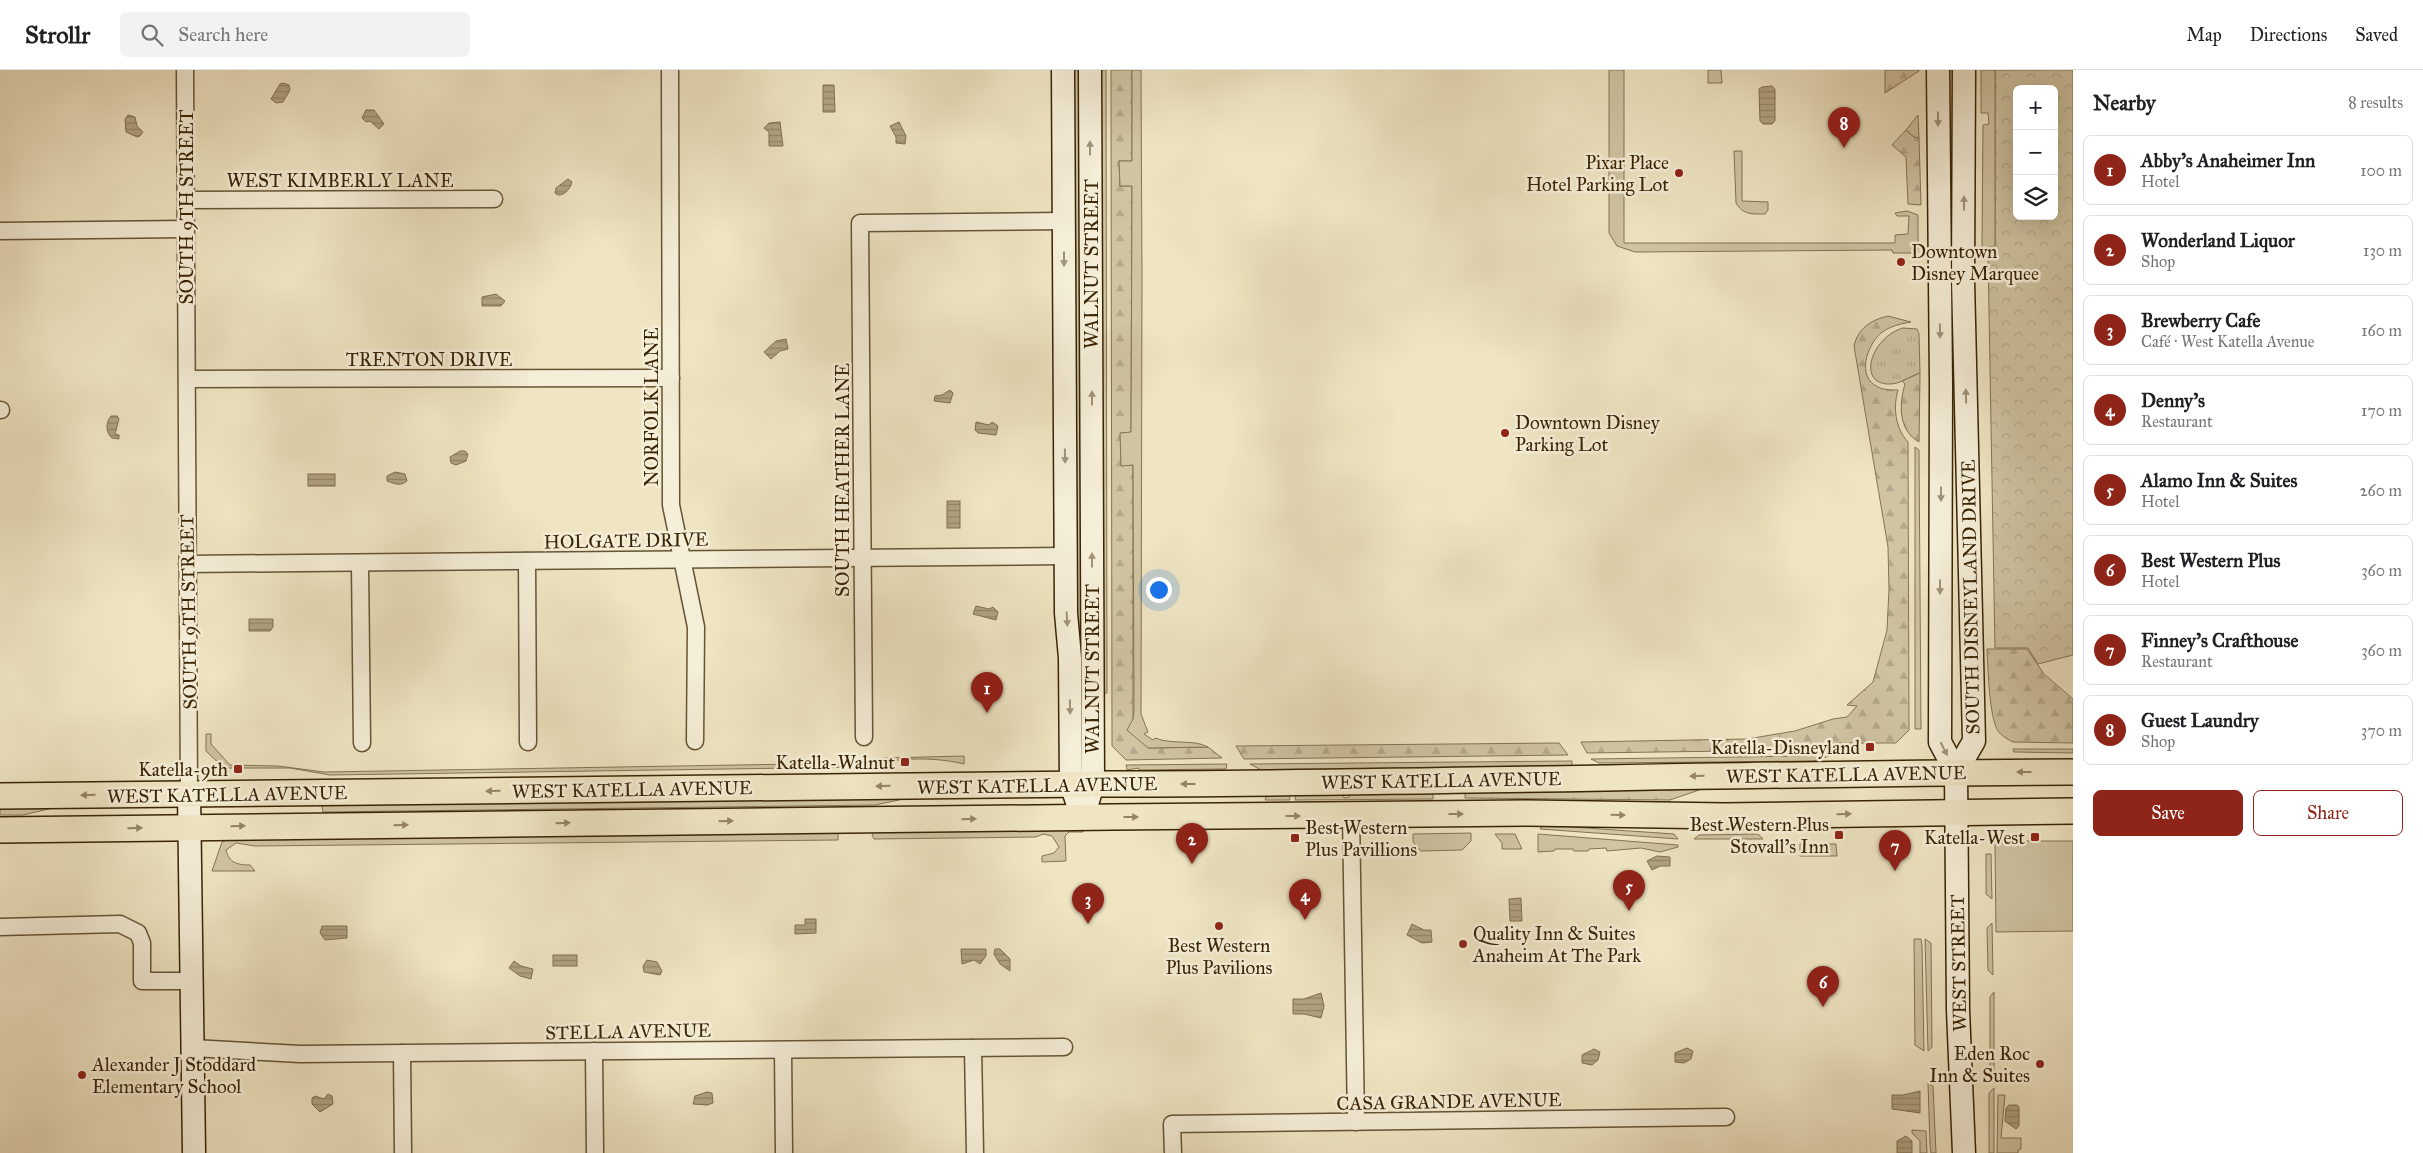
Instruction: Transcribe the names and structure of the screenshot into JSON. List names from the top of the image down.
{
  "streets": {
    "main road": ["WEST KATELLA AVENUE"],
    "street": [
      "WEST KIMBERLY LANE",
      "SOUTH 9TH STREET",
      "WALNUT STREET",
      "TRENTON DRIVE",
      "NORFOLK LANE",
      "SOUTH HEATHER LANE",
      "HOLGATE DRIVE",
      "SOUTH DISNEYLAND DRIVE",
      "WEST STREET",
      "STELLA AVENUE",
      "CASA GRANDE AVENUE"
    ]
  },
  "crossings": [
    ["WEST KIMBERLY LANE", "SOUTH 9TH STREET"],
    ["SOUTH 9TH STREET", "TRENTON DRIVE"],
    ["SOUTH 9TH STREET", "HOLGATE DRIVE"],
    ["SOUTH 9TH STREET", "WEST KATELLA AVENUE"],
    ["SOUTH 9TH STREET", "STELLA AVENUE"],
    ["WALNUT STREET", "SOUTH HEATHER LANE"],
    ["WALNUT STREET", "HOLGATE DRIVE"],
    ["WALNUT STREET", "WEST KATELLA AVENUE"],
    ["TRENTON DRIVE", "NORFOLK LANE"],
    ["NORFOLK LANE", "HOLGATE DRIVE"],
    ["SOUTH HEATHER LANE", "HOLGATE DRIVE"],
    ["SOUTH DISNEYLAND DRIVE", "WEST KATELLA AVENUE"],
    ["SOUTH DISNEYLAND DRIVE", "WEST STREET"],
    ["WEST KATELLA AVENUE", "WEST STREET"]
  ],
  "places": {
    "other": [
      "Pixar Place Hotel Parking Lot",
      "Downtown Disney Marquee",
      "Downtown Disney Parking Lot",
      "Best Western Plus Pavilions",
      "Quality Inn & Suites Anaheim At The Park",
      "Eden Roc Inn & Suites",
      "Alexander J Stoddard Elementary School"
    ],
    "transit": [
      "Katella-Disneyland",
      "Katella-Walnut",
      "Katella-9th",
      "Best Western Plus Stovall's Inn",
      "Katella-West",
      "Best Western Plus Pavillions"
    ]
  },
  "page": {
    "header": "Strollr",
    "search": "Search here",
    "nav": ["Map", "Directions", "Saved"],
    "heading": ["Nearby", "8 results"],
    "map_buttons": ["+", "−"],
    "pins": [
      "8",
      "1",
      "2",
      "7",
      "5",
      "4",
      "3",
      "6"
    ],
    "list": [
      {
        "mark": "1",
        "name": "Abby's Anaheimer Inn",
        "note": "Hotel",
        "value": "100 m"
      },
      {
        "mark": "2",
        "name": "Wonderland Liquor",
        "note": "Shop",
        "value": "130 m"
      },
      {
        "mark": "3",
        "name": "Brewberry Cafe",
        "note": "Café · West Katella Avenue",
        "value": "160 m"
      },
      {
        "mark": "4",
        "name": "Denny's",
        "note": "Restaurant",
        "value": "170 m"
      },
      {
        "mark": "5",
        "name": "Alamo Inn & Suites",
        "note": "Hotel",
        "value": "260 m"
      },
      {
        "mark": "6",
        "name": "Best Western Plus",
        "note": "Hotel",
        "value": "360 m"
      },
      {
        "mark": "7",
        "name": "Finney's Crafthouse",
        "note": "Restaurant",
        "value": "360 m"
      },
      {
        "mark": "8",
        "name": "Guest Laundry",
        "note": "Shop",
        "value": "370 m"
      }
    ],
    "buttons": ["Save", "Share"]
  }
}
